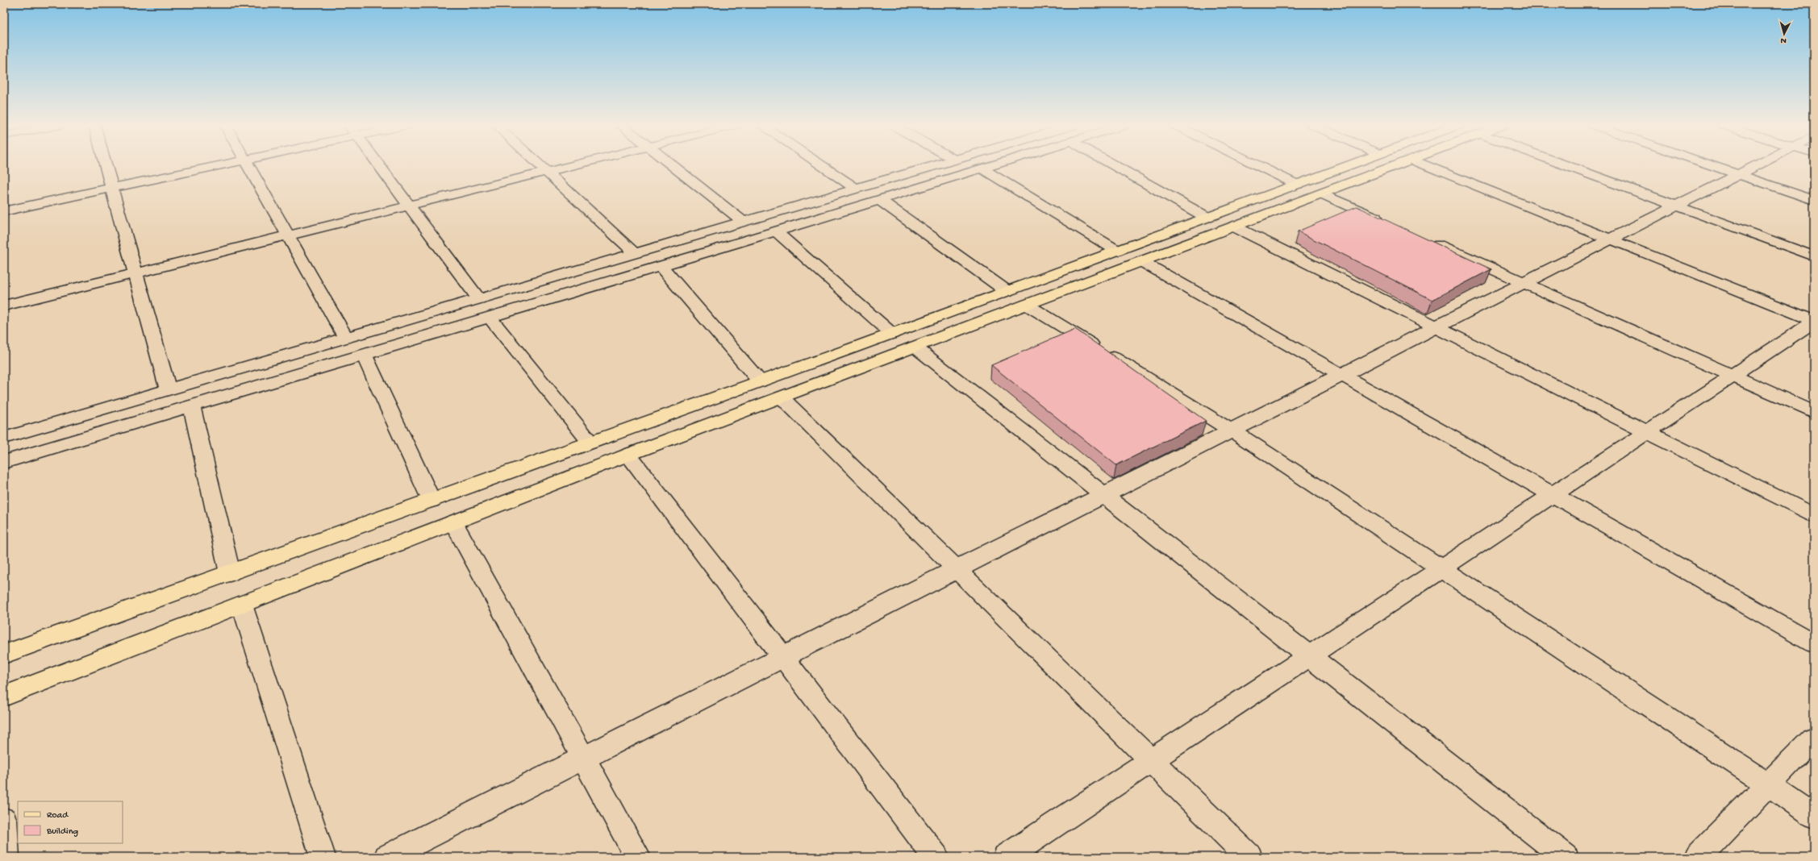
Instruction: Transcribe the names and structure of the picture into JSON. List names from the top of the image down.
{
  "legend": ["Road", "Building"],
  "north": "bottom"
}
